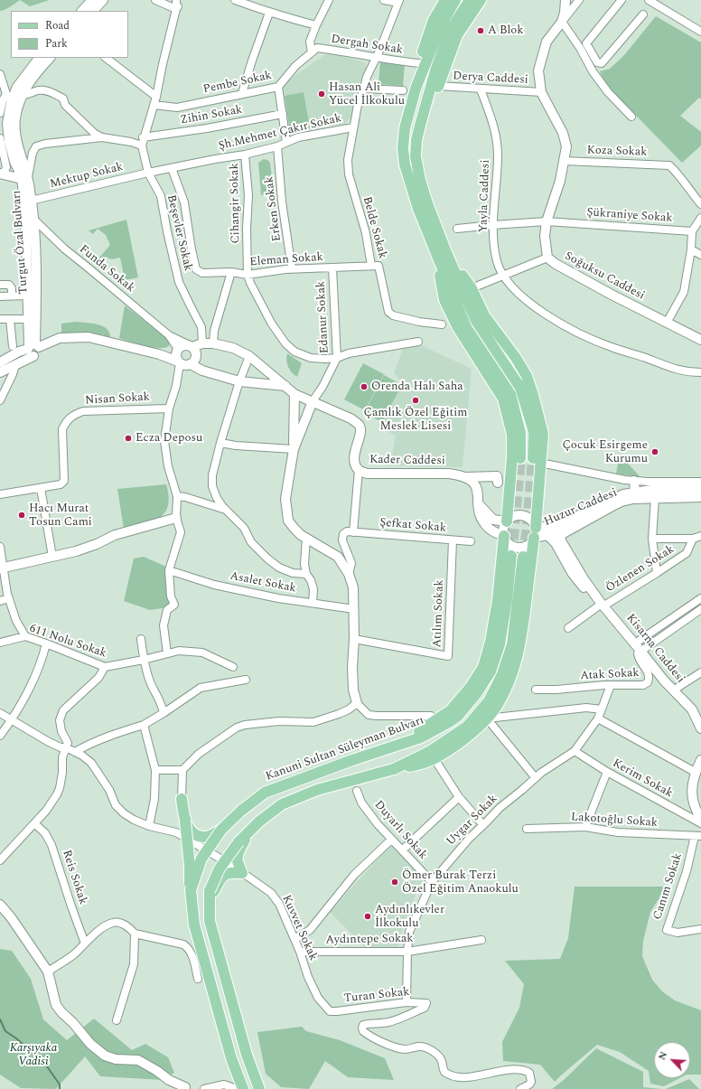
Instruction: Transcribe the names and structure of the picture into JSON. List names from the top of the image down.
{
  "streets": {
    "main road": ["Kanuni Sultan Süleyman Bulvarı"],
    "street": [
      "Dergah Sokak",
      "Derya Caddesi",
      "Pembe Sokak",
      "Zihin Sokak",
      "Şh.Mehmet Çakır Sokak",
      "Koza Sokak",
      "Mektup Sokak",
      "Yayla Caddesi",
      "Cihangir Sokak",
      "Erken Sokak",
      "Şükraniye Sokak",
      "Belde Sokak",
      "Beşevler Sokak",
      "Turgut Özal Bulvarı",
      "Eleman Sokak",
      "Funda Sokak",
      "Soğuksu Caddesi",
      "Edanur Sokak",
      "Nisan Sokak",
      "Kader Caddesi",
      "Huzur Caddesi",
      "Şefkat Sokak",
      "Özlenen Sokak",
      "Asalet Sokak",
      "Atılım Sokak",
      "611 Nolu Sokak",
      "Kisarna Caddesi",
      "Atak Sokak",
      "Kerim Sokak",
      "Uygar Sokak",
      "Lakotoğlu Sokak",
      "Duyarlı Sokak",
      "Reis Sokak",
      "Canım Sokak",
      "Kuvvet Sokak",
      "Aydıntepe Sokak",
      "Turan Sokak"
    ]
  },
  "crossings": [
    ["Dergah Sokak", "Pembe Sokak"],
    ["Dergah Sokak", "Belde Sokak"],
    ["Derya Caddesi", "Yayla Caddesi"],
    ["Derya Caddesi", "Soğuksu Caddesi"],
    ["Pembe Sokak", "Beşevler Sokak"],
    ["Zihin Sokak", "Beşevler Sokak"],
    ["Şh.Mehmet Çakır Sokak", "Mektup Sokak"],
    ["Şh.Mehmet Çakır Sokak", "Cihangir Sokak"],
    ["Şh.Mehmet Çakır Sokak", "Erken Sokak"],
    ["Şh.Mehmet Çakır Sokak", "Belde Sokak"],
    ["Şh.Mehmet Çakır Sokak", "Beşevler Sokak"],
    ["Şh.Mehmet Çakır Sokak", "Eleman Sokak"],
    ["Koza Sokak", "Soğuksu Caddesi"],
    ["Mektup Sokak", "Beşevler Sokak"],
    ["Mektup Sokak", "Turgut Özal Bulvarı"],
    ["Yayla Caddesi", "Şükraniye Sokak"],
    ["Cihangir Sokak", "Eleman Sokak"],
    ["Erken Sokak", "Eleman Sokak"],
    ["Şükraniye Sokak", "Soğuksu Caddesi"],
    ["Belde Sokak", "Eleman Sokak"],
    ["Beşevler Sokak", "Kader Caddesi"],
    ["Turgut Özal Bulvarı", "Funda Sokak"],
    ["Eleman Sokak", "Edanur Sokak"],
    ["Funda Sokak", "Kader Caddesi"],
    ["Edanur Sokak", "Kader Caddesi"],
    ["Şefkat Sokak", "Atılım Sokak"],
    ["Özlenen Sokak", "Kisarna Caddesi"],
    ["Kisarna Caddesi", "Atak Sokak"],
    ["Atak Sokak", "Uygar Sokak"],
    ["Kerim Sokak", "Uygar Sokak"],
    ["Uygar Sokak", "Duyarlı Sokak"],
    ["Uygar Sokak", "Aydıntepe Sokak"],
    ["Uygar Sokak", "Turan Sokak"],
    ["Lakotoğlu Sokak", "Canım Sokak"],
    ["Kuvvet Sokak", "Aydıntepe Sokak"],
    ["Kuvvet Sokak", "Turan Sokak"]
  ],
  "parks": ["Karşıyaka Vadisi"],
  "places": [
    "A Blok",
    "Hasan Ali Yücel İlkokulu",
    "Orenda Halı Saha",
    "Çamlık Özel Eğitim Meslek Lisesi",
    "Ecza Deposu",
    "Çocuk Esirgeme Kurumu",
    "Hacı Murat Tosun Cami",
    "Ömer Burak Terzi Özel Eğitim Anaokulu",
    "Aydınlıkevler İlkokulu"
  ],
  "legend": ["Road", "Park"],
  "north": "top left"
}
